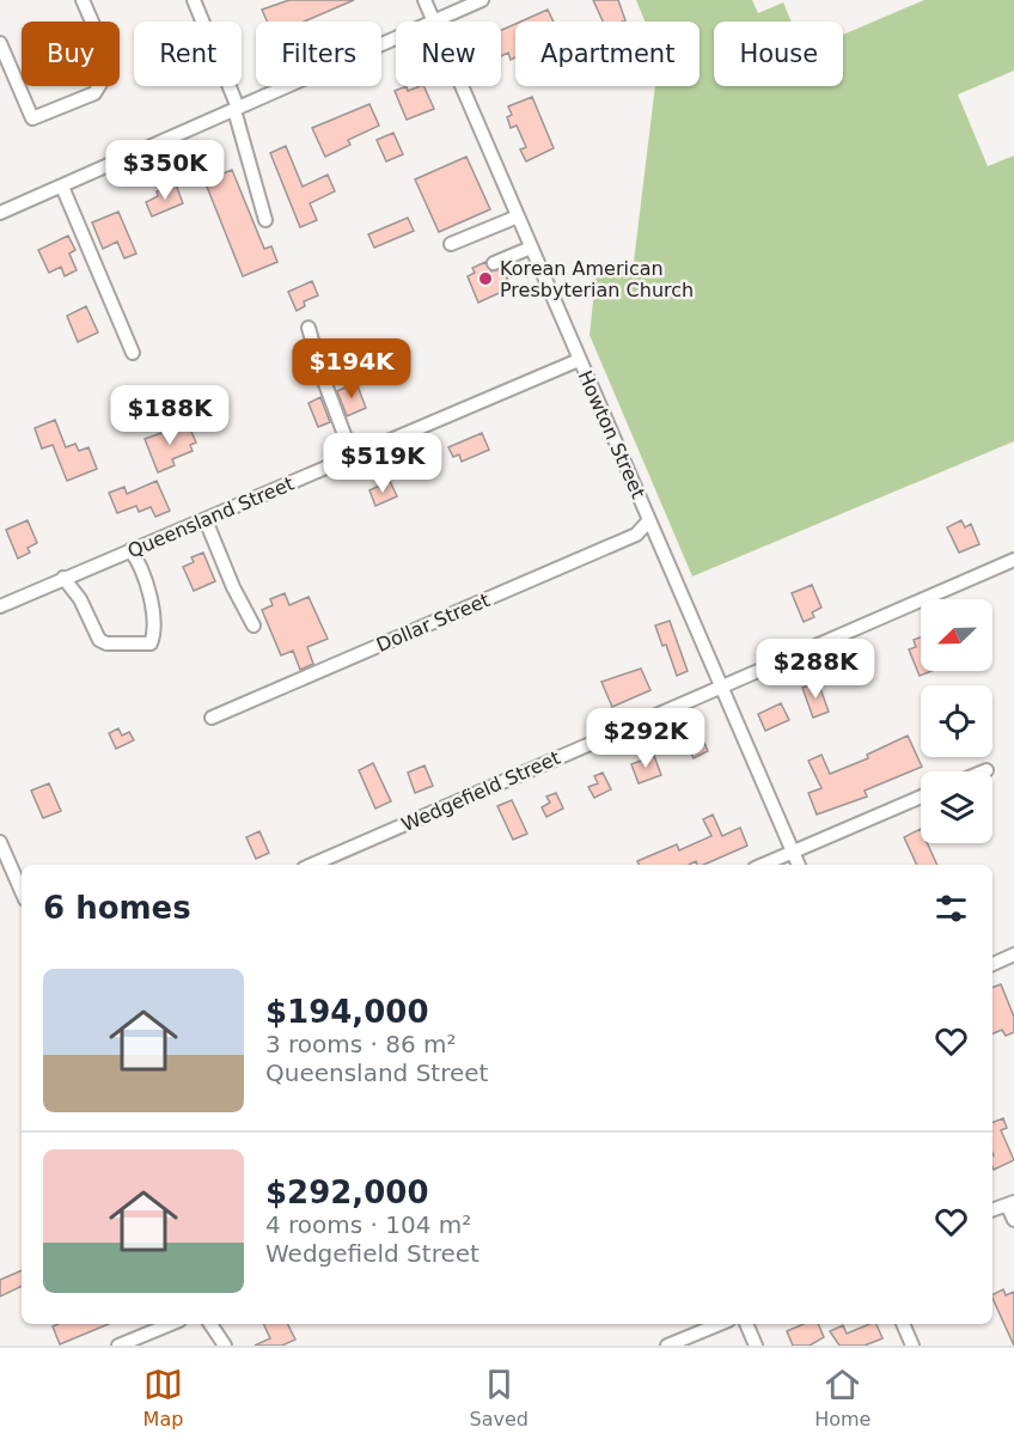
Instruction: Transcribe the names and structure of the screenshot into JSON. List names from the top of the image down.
{
  "streets": {
    "street": [
      "Howton Street",
      "Queensland Street",
      "Dollar Street",
      "Wedgefield Street"
    ]
  },
  "crossings": [
    ["Howton Street", "Queensland Street"],
    ["Howton Street", "Dollar Street"],
    ["Howton Street", "Wedgefield Street"]
  ],
  "places": ["Korean American Presbyterian Church"],
  "north": "bottom left",
  "page": {
    "chip": [
      "Buy",
      "Rent",
      "Filters",
      "New",
      "Apartment",
      "House"
    ],
    "price": [
      "$350K",
      "$194K",
      "$188K",
      "$519K",
      "$288K",
      "$292K"
    ],
    "heading": "6 homes",
    "list": [
      {
        "name": "$194,000",
        "note": "3 rooms · 86 m² · Queensland Street"
      },
      {
        "name": "$292,000",
        "note": "4 rooms · 104 m² · Wedgefield Street"
      }
    ],
    "tabs": ["Map", "Saved", "Home"]
  }
}
